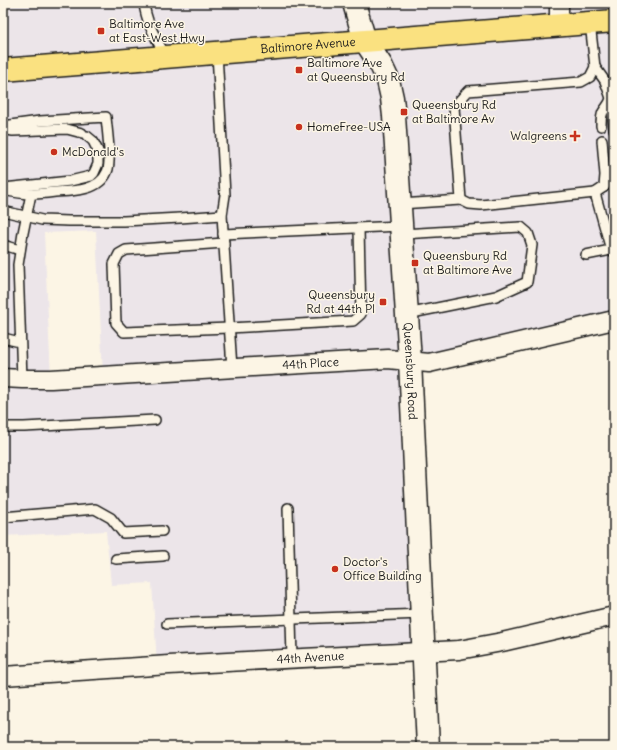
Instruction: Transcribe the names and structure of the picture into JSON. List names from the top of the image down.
{
  "streets": {
    "main road": ["Baltimore Avenue"],
    "street": ["44th Place", "Queensbury Road", "44th Avenue"]
  },
  "crossings": [
    ["Baltimore Avenue", "Queensbury Road"],
    ["44th Place", "Queensbury Road"],
    ["Queensbury Road", "44th Avenue"]
  ],
  "places": {
    "transit": [
      "Baltimore Ave at East-West Hwy",
      "Baltimore Ave at Queensbury Rd",
      "Queensbury Rd at Baltimore Av",
      "Queensbury Rd at Baltimore Ave",
      "Queensbury Rd at 44th Pl"
    ],
    "other": ["HomeFree-USA", "McDonald's", "Doctor's Office Building"],
    "health": ["Walgreens"]
  }
}
